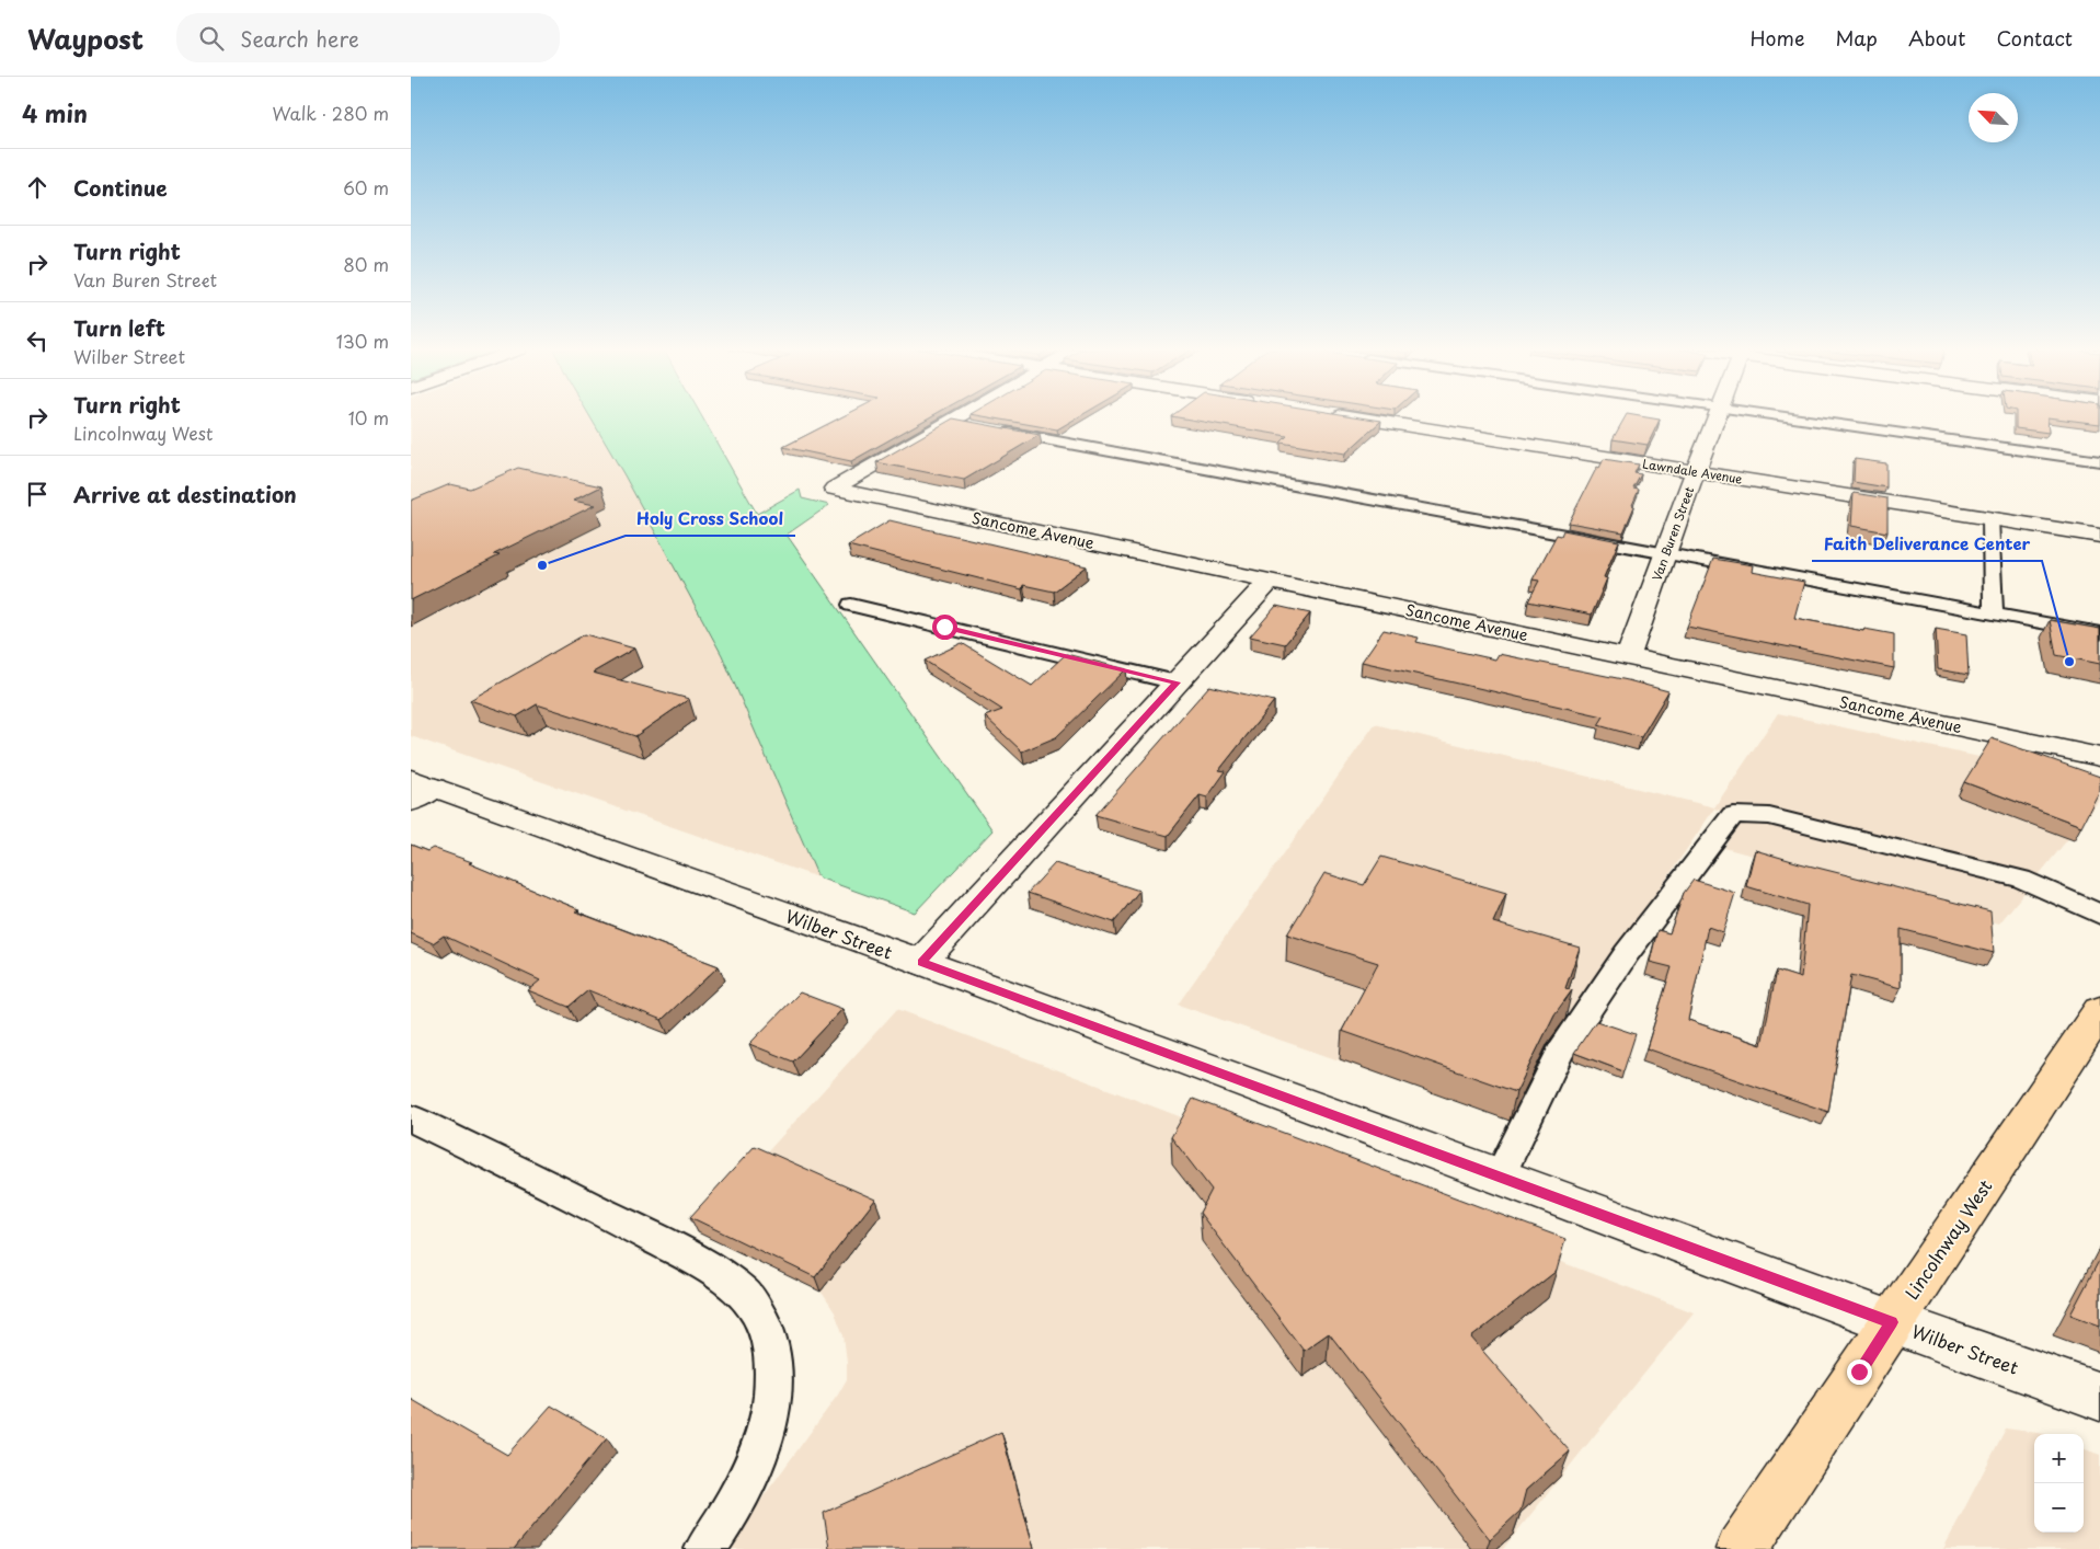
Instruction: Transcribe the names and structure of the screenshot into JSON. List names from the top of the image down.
{
  "streets": {
    "main road": ["Lincolnway West"],
    "street": [
      "Lawndale Avenue",
      "Sancome Avenue",
      "Van Buren Street",
      "Wilber Street"
    ]
  },
  "crossings": [
    ["Lawndale Avenue", "Van Buren Street"],
    ["Sancome Avenue", "Van Buren Street"],
    ["Wilber Street", "Lincolnway West"]
  ],
  "places": ["Holy Cross School", "Faith Deliverance Center"],
  "north": "top left",
  "page": {
    "header": "Waypost",
    "search": "Search here",
    "nav": [
      "Home",
      "Map",
      "About",
      "Contact"
    ],
    "heading": ["4 min", "Walk · 280 m"],
    "list": [
      ["Continue", "60 m"],
      ["Turn right", "Van Buren Street", "80 m"],
      ["Turn left", "Wilber Street", "130 m"],
      ["Turn right", "Lincolnway West", "10 m"],
      "Arrive at destination"
    ],
    "map_buttons": ["+", "−"]
  }
}
